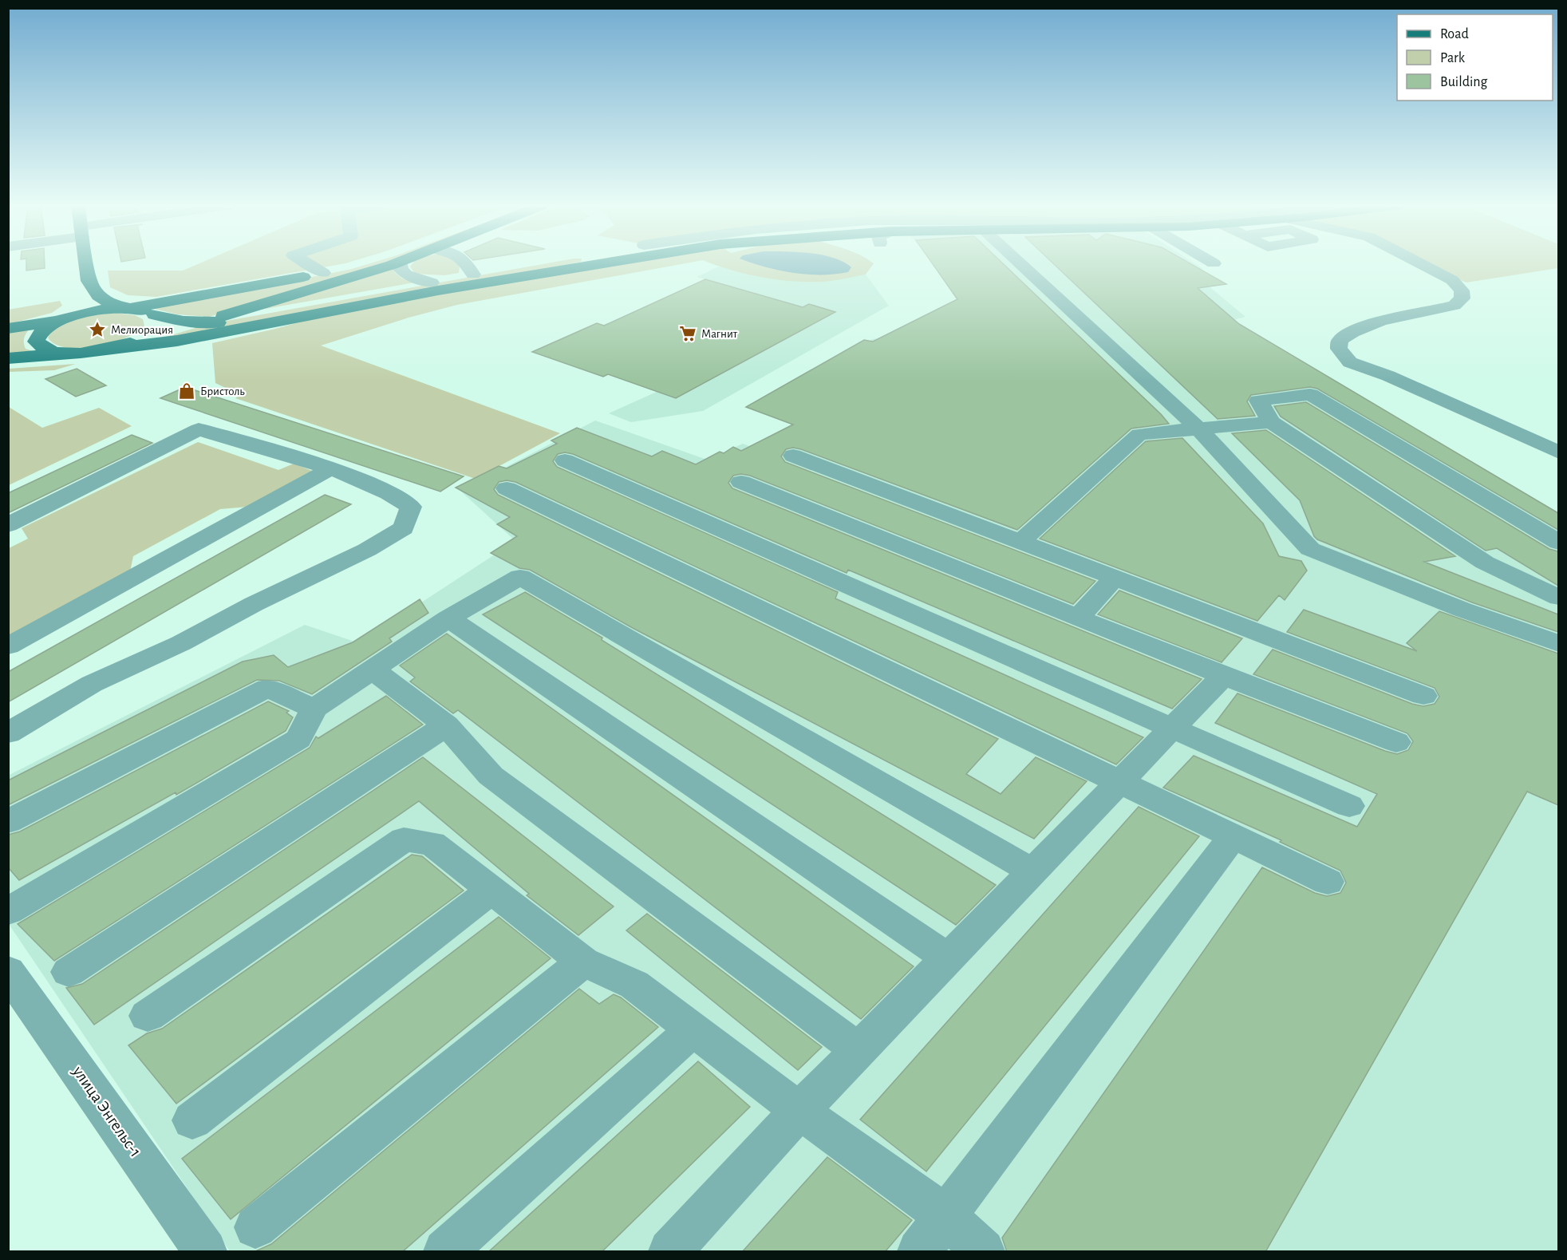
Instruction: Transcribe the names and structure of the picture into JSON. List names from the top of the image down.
{
  "streets": {
    "street": ["улица Энгельс-1"]
  },
  "places": {
    "place": ["Мелиорация"],
    "supermarket": ["Магнит"],
    "shop": ["Бристоль"]
  },
  "legend": ["Road", "Park", "Building"]
}
